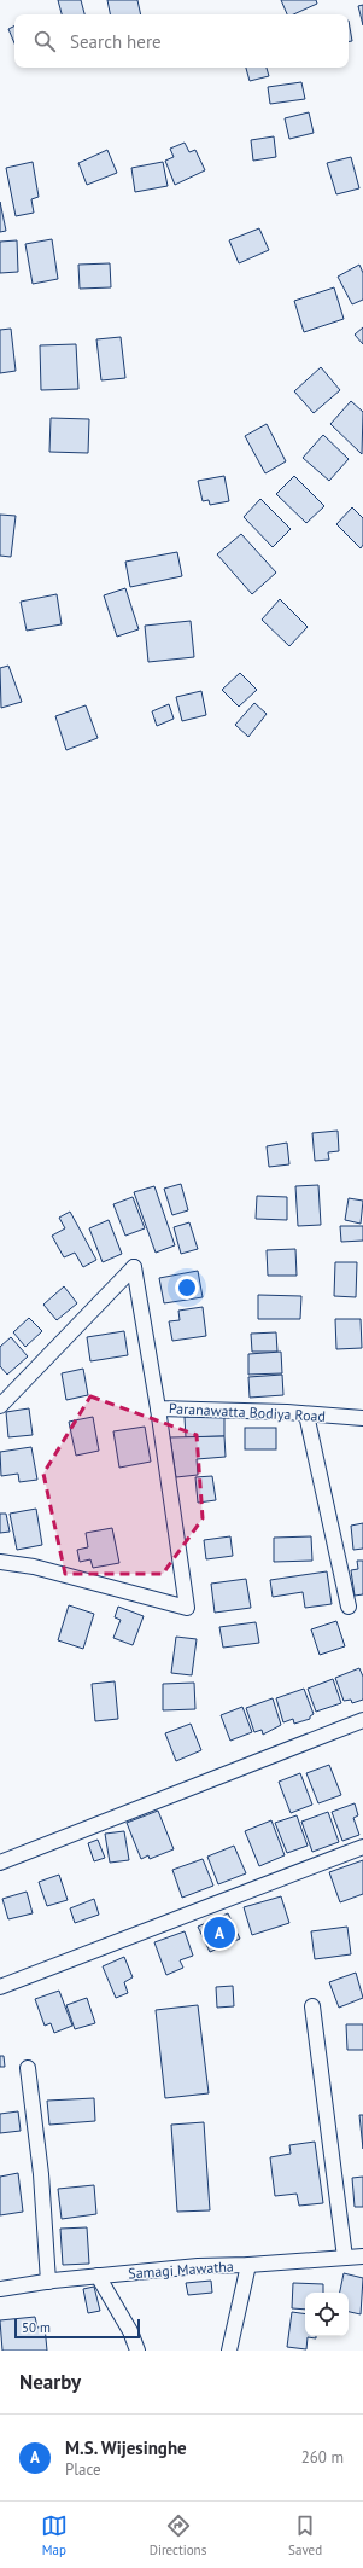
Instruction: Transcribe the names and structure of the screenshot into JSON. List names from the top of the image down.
{
  "streets": {
    "street": ["Paranawatta Bodiya Road", "Samagi Mawatha"]
  },
  "scale_bar": "50 m",
  "page": {
    "search": "Search here",
    "pins": "A",
    "scale": "50 m",
    "heading": "Nearby",
    "list": [
      {
        "mark": "A",
        "name": "M.S. Wijesinghe",
        "note": "Place",
        "value": "260 m"
      }
    ],
    "nav": ["Map", "Directions", "Saved"]
  }
}
